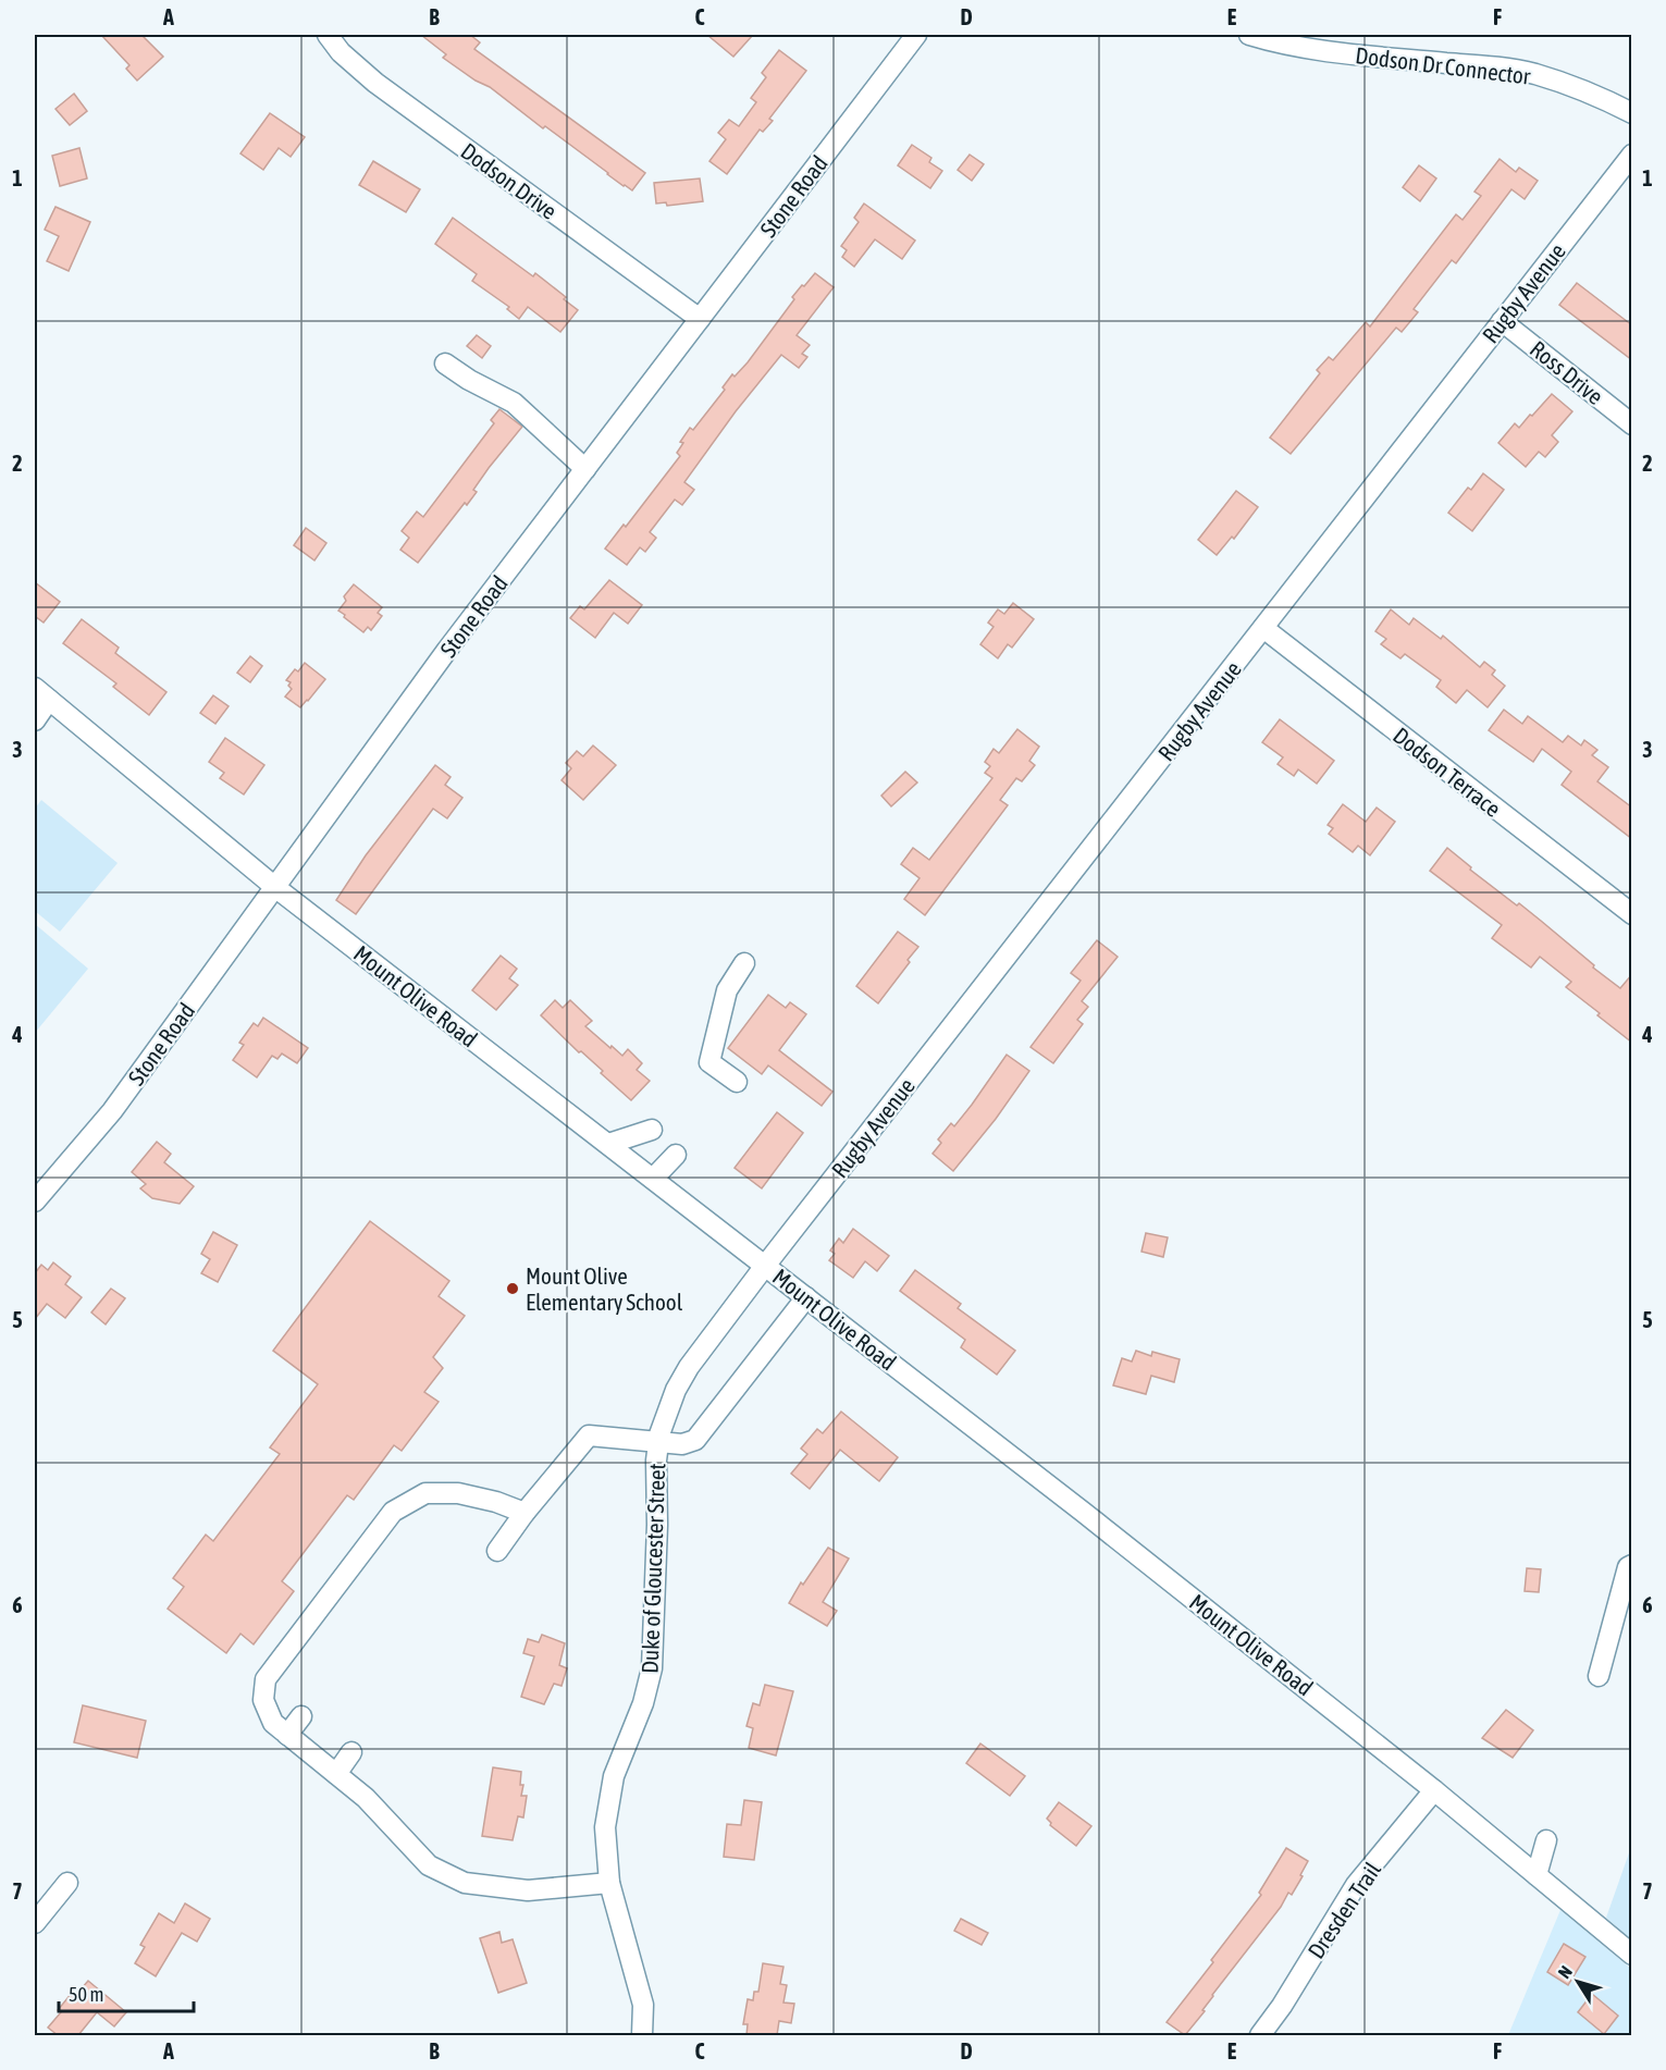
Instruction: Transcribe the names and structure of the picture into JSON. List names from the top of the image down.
{
  "streets": {
    "street": [
      "Dodson Dr Connector",
      "Dodson Drive",
      "Stone Road",
      "Rugby Avenue",
      "Ross Drive",
      "Dodson Terrace",
      "Mount Olive Road",
      "Duke of Gloucester Street",
      "Dresden Trail"
    ]
  },
  "crossings": [
    ["Dodson Drive", "Stone Road"],
    ["Stone Road", "Mount Olive Road"],
    ["Rugby Avenue", "Ross Drive"],
    ["Rugby Avenue", "Dodson Terrace"],
    ["Rugby Avenue", "Mount Olive Road"],
    ["Rugby Avenue", "Duke of Gloucester Street"],
    ["Mount Olive Road", "Duke of Gloucester Street"],
    ["Mount Olive Road", "Dresden Trail"]
  ],
  "places": ["Mount Olive Elementary School"],
  "scale_bar": "50 m",
  "north": "top left",
  "grid": {
    "columns": [
      "A",
      "B",
      "C",
      "D",
      "E",
      "F"
    ],
    "rows": [
      "1",
      "2",
      "3",
      "4",
      "5",
      "6",
      "7"
    ]
  }
}
